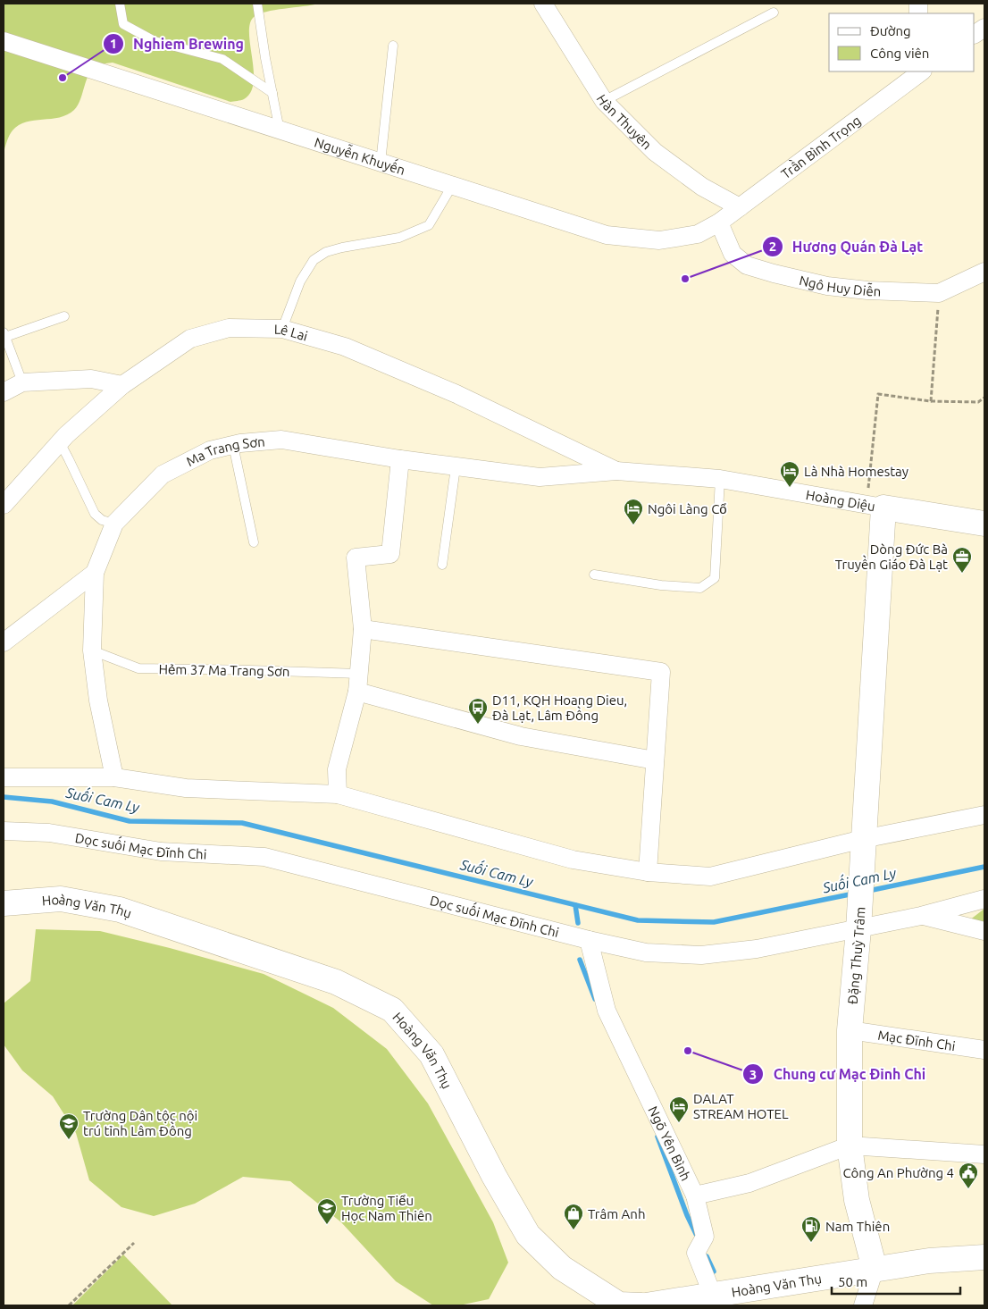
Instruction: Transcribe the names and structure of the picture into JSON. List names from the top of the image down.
{
  "streets": {
    "main road": ["Hoàng Diệu", "Hoàng Văn Thụ", "Đặng Thuỳ Trâm"],
    "street": [
      "Hàn Thuyên",
      "Trần Bình Trọng",
      "Nguyễn Khuyến",
      "Ngô Huy Diễn",
      "Lê Lai",
      "Ma Trang Sơn",
      "Dọc suối Mạc Đĩnh Chi",
      "Mạc Đĩnh Chi",
      "Ngõ Yên Bình"
    ],
    "lane": ["Hẻm 37 Ma Trang Sơn"]
  },
  "crossings": [
    ["Hàn Thuyên", "Trần Bình Trọng"],
    ["Trần Bình Trọng", "Nguyễn Khuyến"],
    ["Trần Bình Trọng", "Ngô Huy Diễn"],
    ["Nguyễn Khuyến", "Ngô Huy Diễn"],
    ["Lê Lai", "Ma Trang Sơn"],
    ["Lê Lai", "Hoàng Diệu"],
    ["Ma Trang Sơn", "Hoàng Diệu"],
    ["Ma Trang Sơn", "Hẻm 37 Ma Trang Sơn"],
    ["Hoàng Diệu", "Đặng Thuỳ Trâm"],
    ["Dọc suối Mạc Đĩnh Chi", "Đặng Thuỳ Trâm"],
    ["Dọc suối Mạc Đĩnh Chi", "Ngõ Yên Bình"],
    ["Hoàng Văn Thụ", "Đặng Thuỳ Trâm"],
    ["Đặng Thuỳ Trâm", "Mạc Đĩnh Chi"],
    ["Đặng Thuỳ Trâm", "Ngõ Yên Bình"]
  ],
  "water": ["Suối Cam Ly"],
  "places": {
    "other": ["Nghiem Brewing", "Hương Quán Đà Lạt", "Chung cư Mạc Đỉnh Chi"],
    "hotel": ["Là Nhà Homestay", "Ngôi Làng Cổ", "DALAT STREAM HOTEL"],
    "office": ["Dòng Đức Bà Truyền Giáo Đà Lạt"],
    "bus stop": ["D11, KQH Hoang Dieu, Đà Lạt, Lâm Đồng"],
    "school or university": ["Trường Dân tộc nội trú tỉnh Lâm Đồng", "Trường Tiểu Học Nam Thiên"],
    "public building": ["Công An Phường 4"],
    "shop": ["Trâm Anh"],
    "fuel station": ["Nam Thiên"]
  },
  "legend": ["Đường", "Công viên"],
  "scale_bar": "50 m"
}
